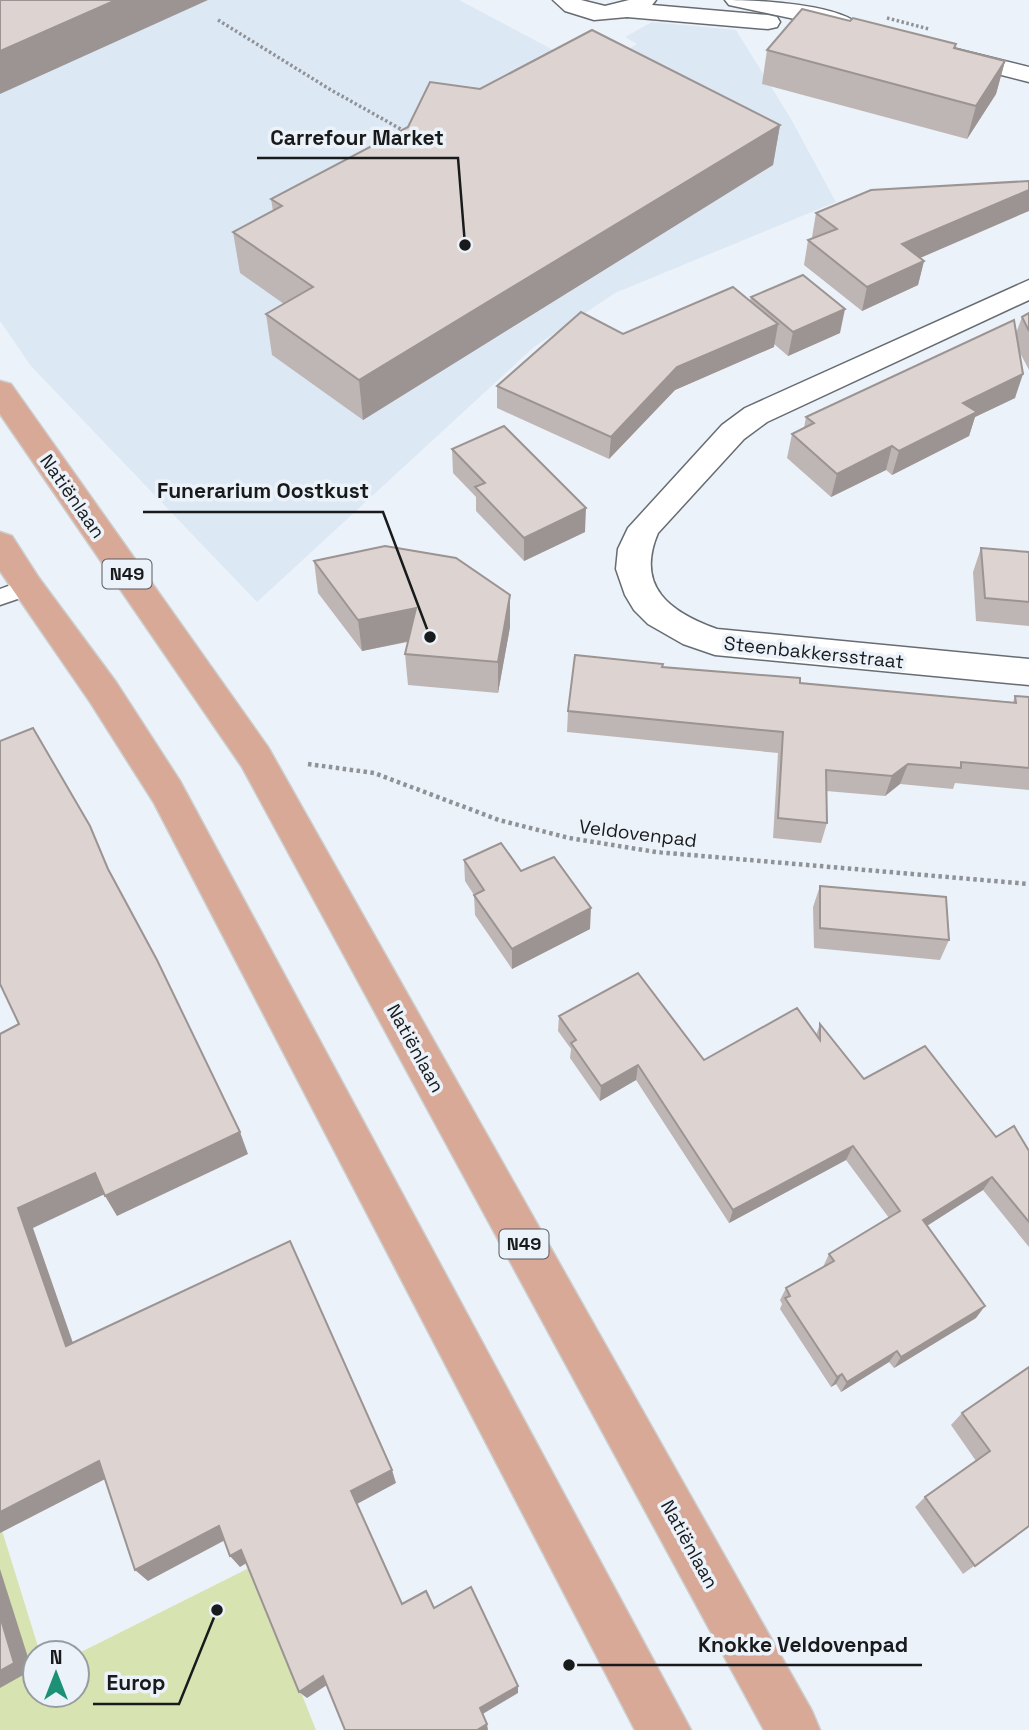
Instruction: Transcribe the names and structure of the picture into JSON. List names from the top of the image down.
{
  "streets": {
    "main road": ["Natiënlaan", "N49"],
    "street": ["Steenbakkersstraat"],
    "path": ["Veldovenpad"]
  },
  "crossings": [
    ["Natiënlaan", "Veldovenpad"]
  ],
  "places": [
    "Carrefour Market",
    "Funerarium Oostkust",
    "Europ",
    "Knokke Veldovenpad"
  ],
  "north": "top"
}
